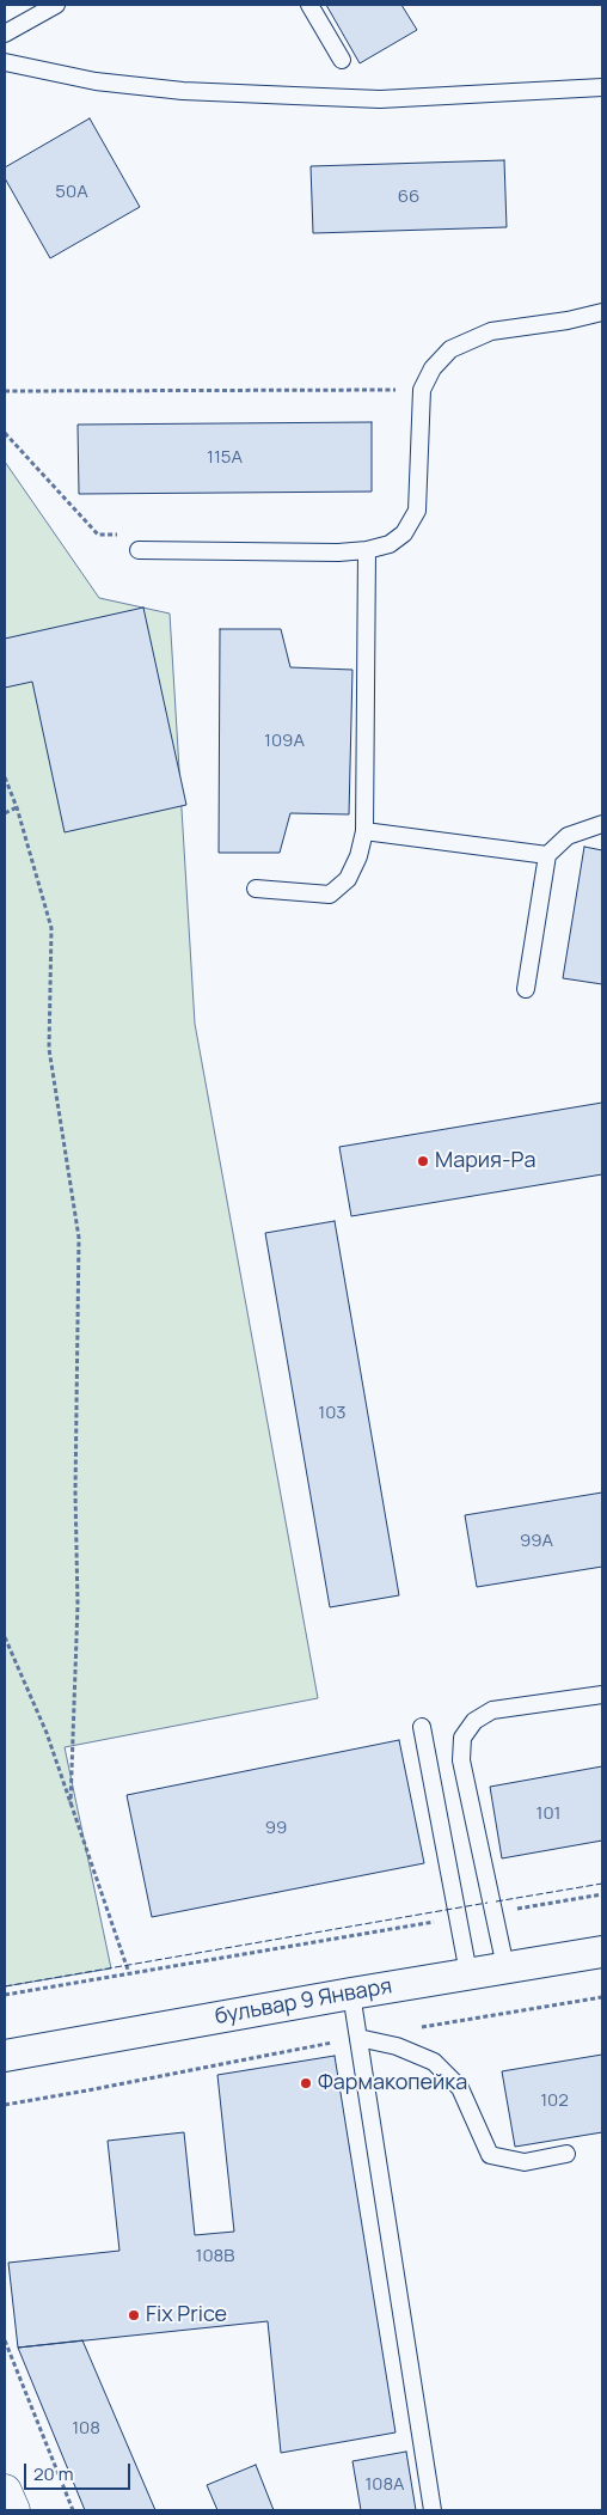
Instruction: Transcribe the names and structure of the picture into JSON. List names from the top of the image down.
{
  "streets": {
    "street": ["бульвар 9 Января"]
  },
  "places": ["Мария-Ра", "Фармакопейка", "Fix Price"],
  "house_numbers": [
    "50А",
    "66",
    "115А",
    "109А",
    "103",
    "99А",
    "101",
    "99",
    "102",
    "108В",
    "108",
    "108А"
  ],
  "scale_bar": "20 m"
}
